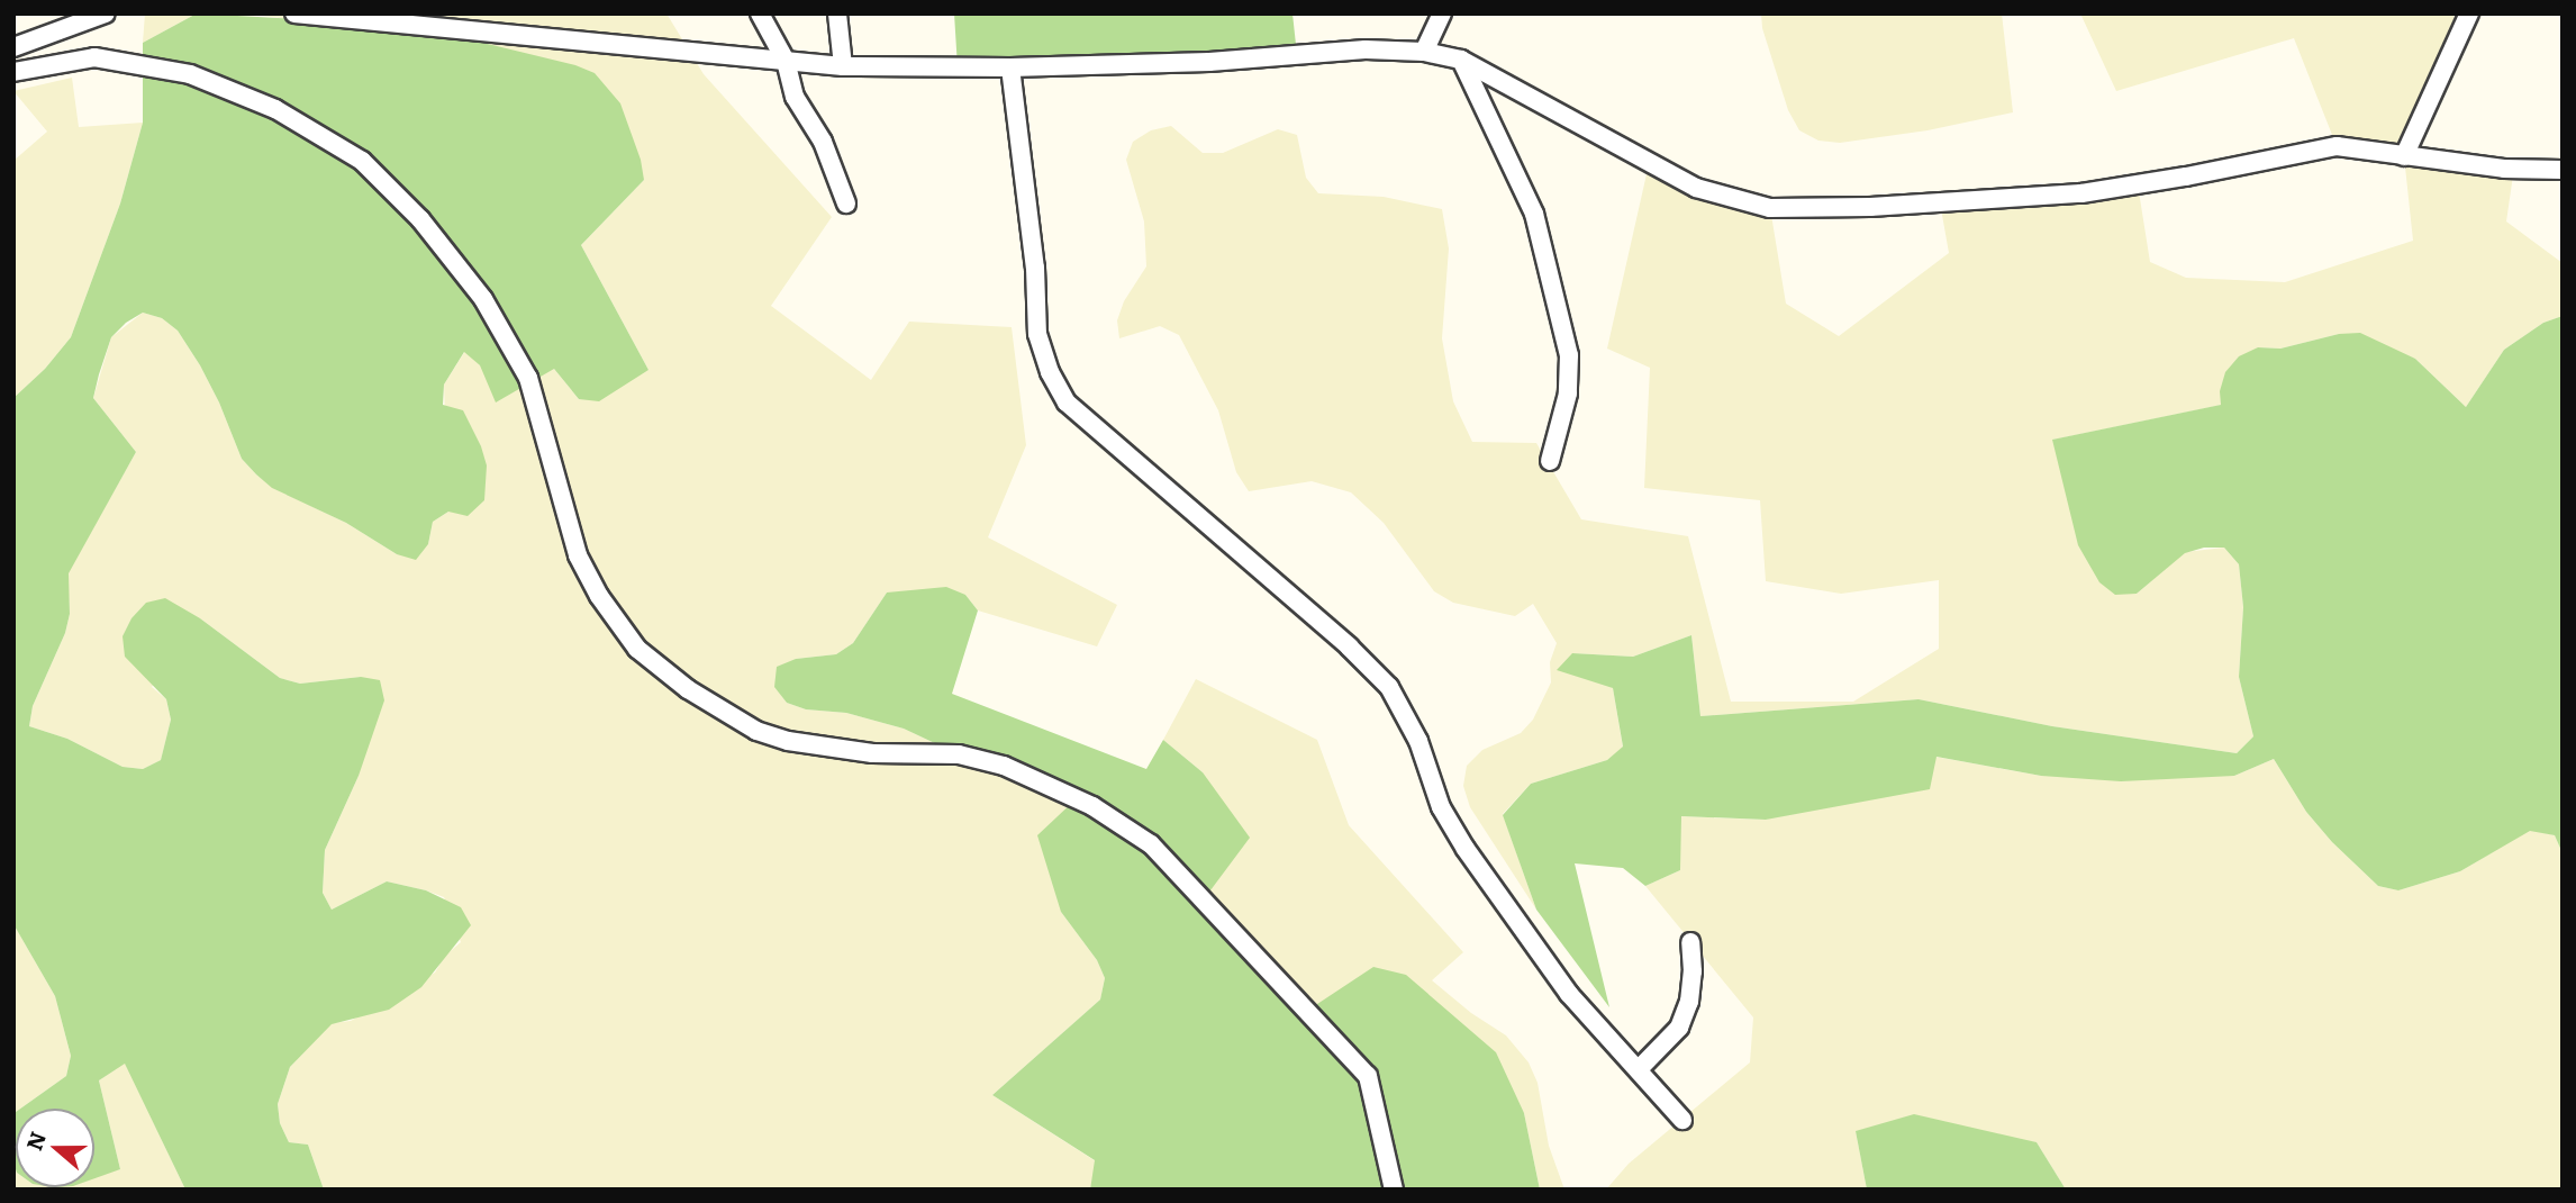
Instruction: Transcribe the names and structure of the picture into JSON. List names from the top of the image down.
{
  "north": "left"
}
